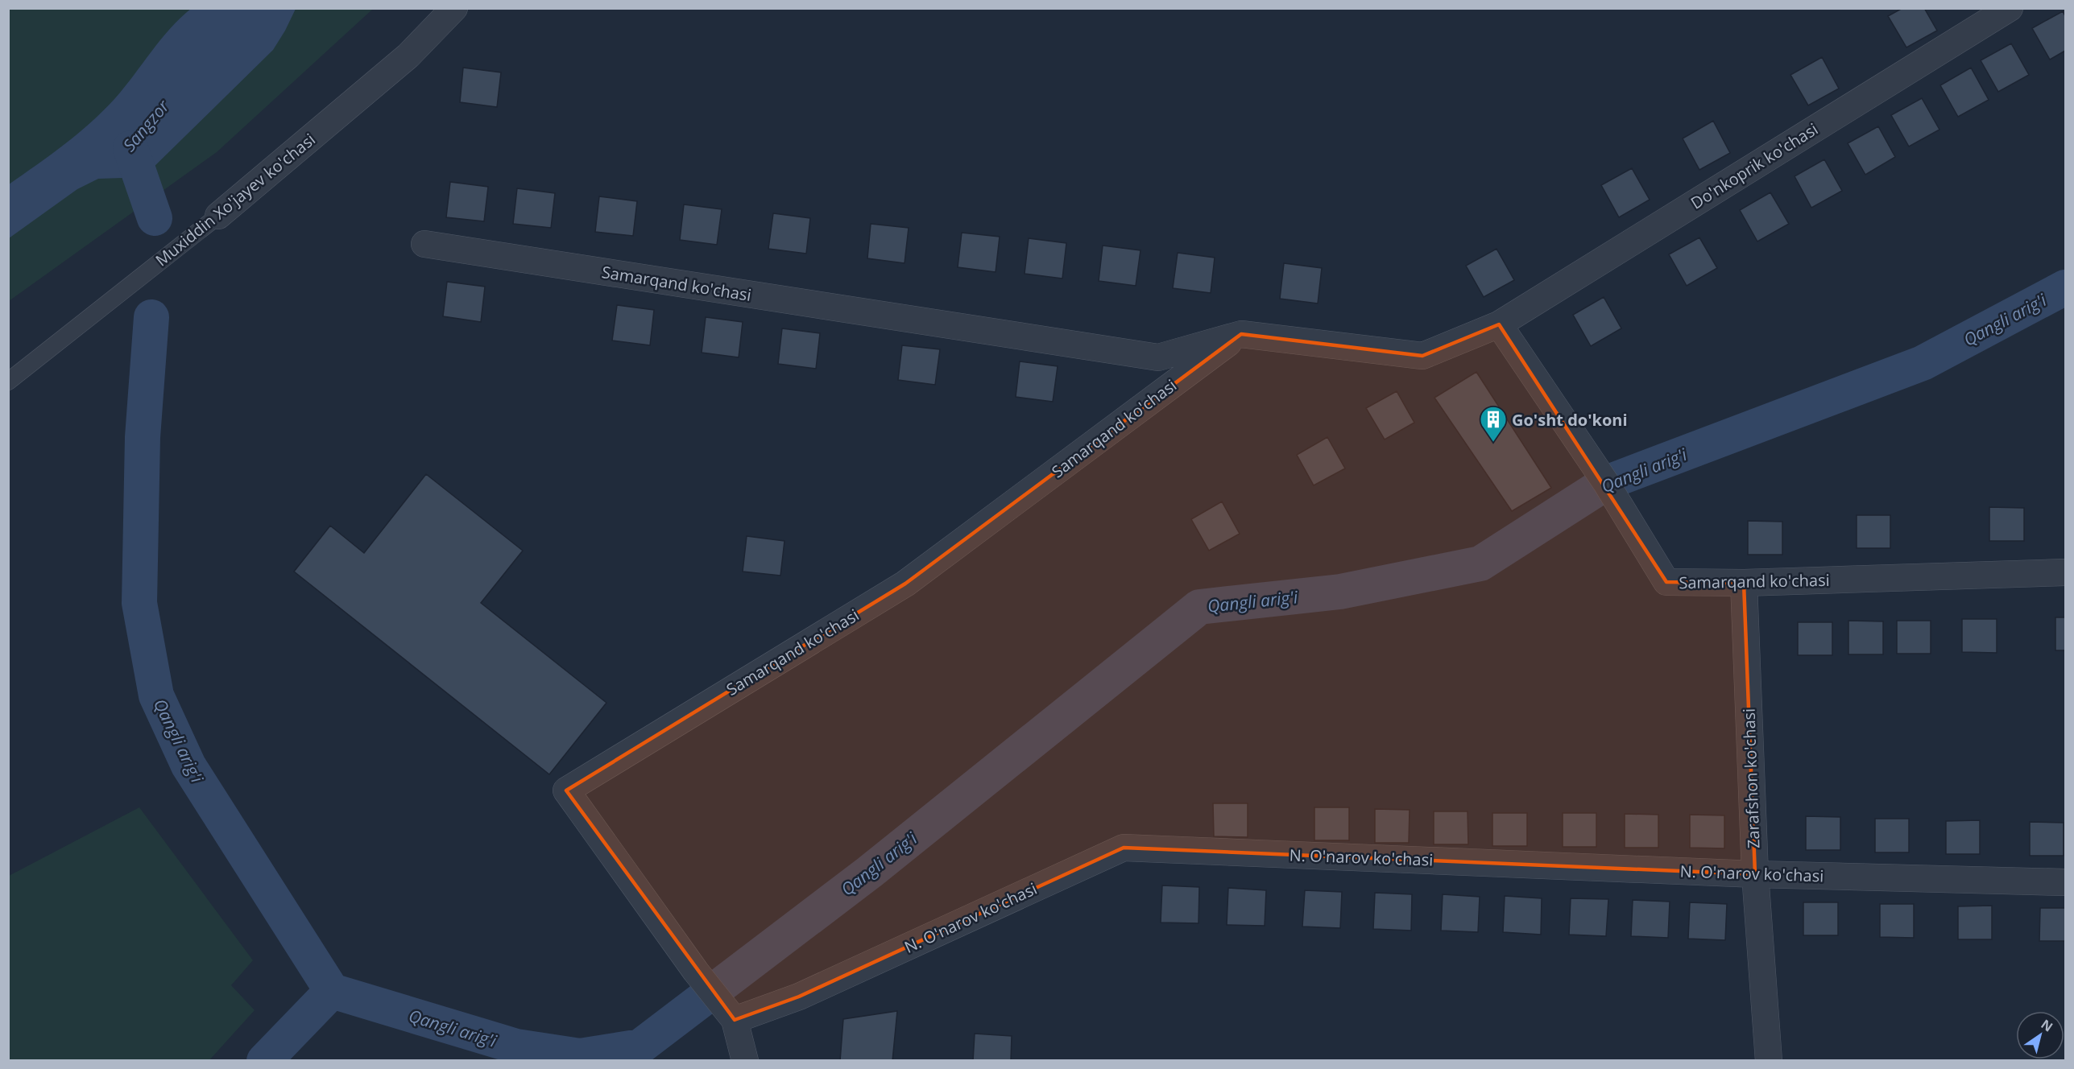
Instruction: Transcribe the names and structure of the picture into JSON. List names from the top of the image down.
{
  "streets": {
    "street": [
      "Do'nkoprik ko'chasi",
      "Muxiddin Xo'jayev ko'chasi",
      "Samarqand ko'chasi",
      "Zarafshon ko'chasi",
      "N. O'narov ko'chasi"
    ]
  },
  "crossings": [
    ["Do'nkoprik ko'chasi", "Samarqand ko'chasi"],
    ["Samarqand ko'chasi", "Zarafshon ko'chasi"],
    ["Samarqand ko'chasi", "N. O'narov ko'chasi"],
    ["Zarafshon ko'chasi", "N. O'narov ko'chasi"]
  ],
  "water": ["Sangzor", "Qangli arig'i"],
  "places": {
    "building": ["Go'sht do'koni"]
  },
  "north": "top right"
}
